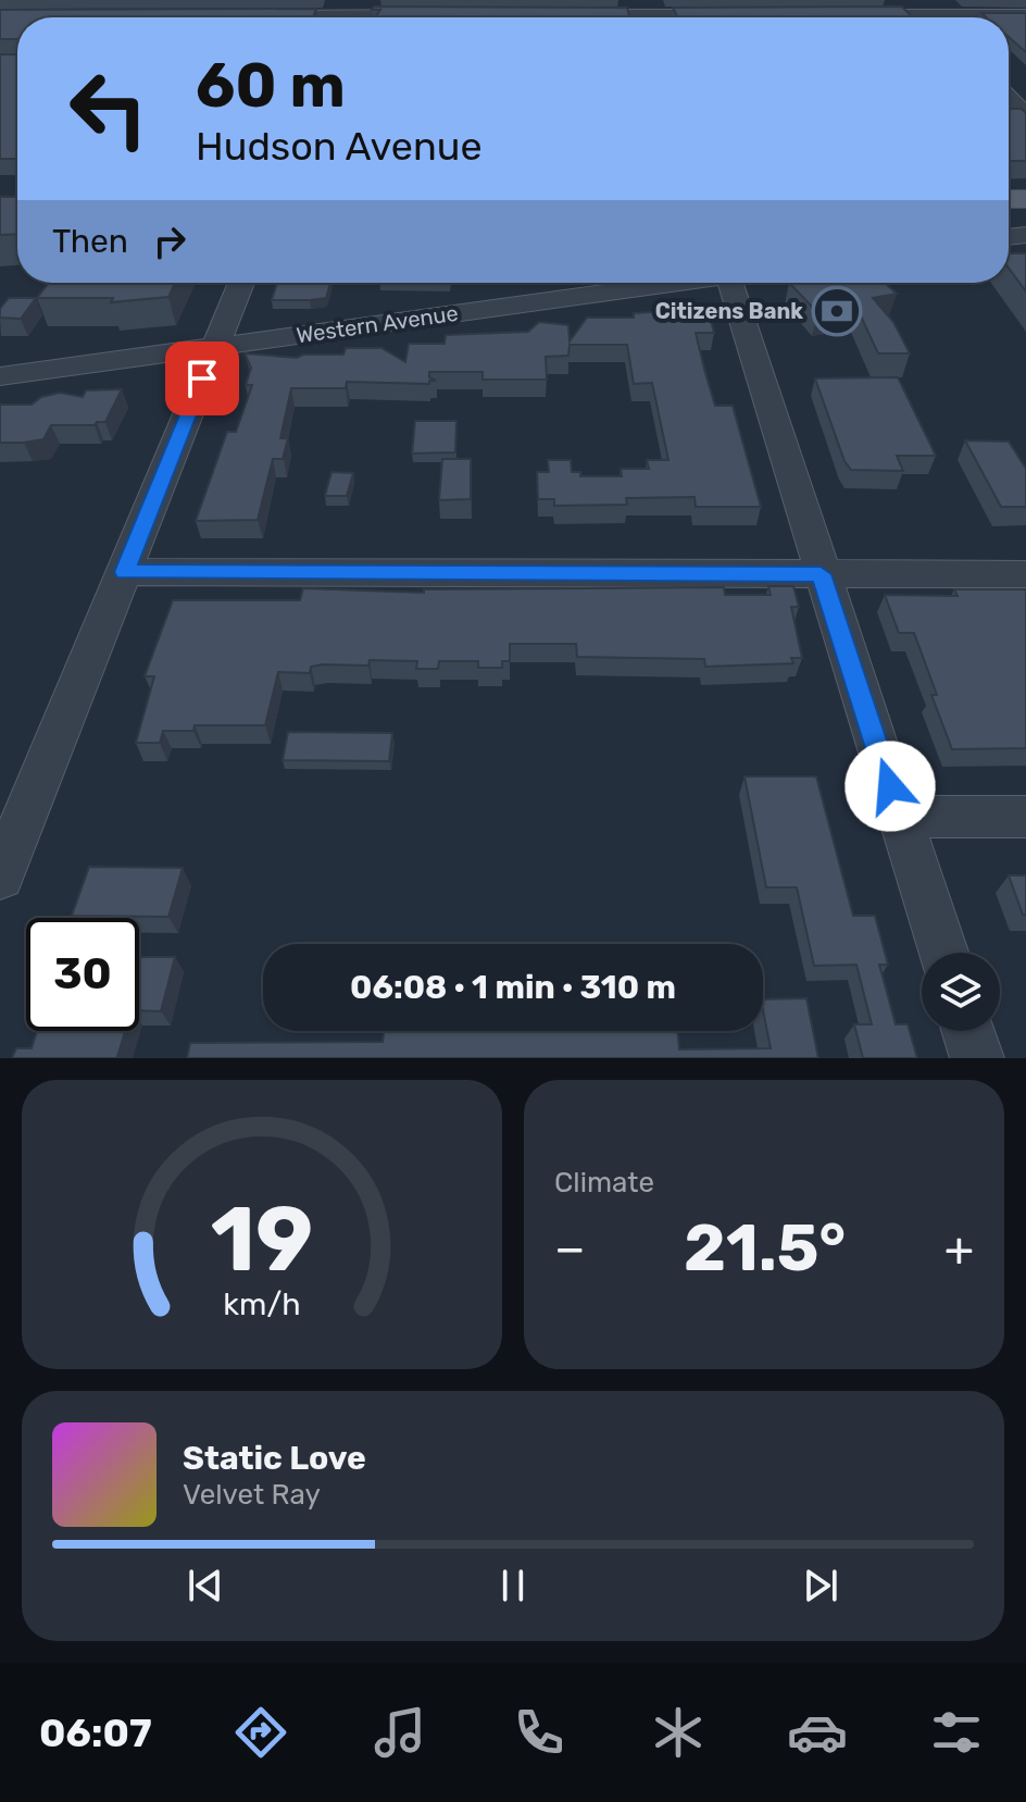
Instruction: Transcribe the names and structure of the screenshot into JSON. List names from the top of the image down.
{
  "streets": {
    "street": ["Western Avenue"]
  },
  "places": {
    "bank": ["Citizens Bank"]
  },
  "page": {
    "turn": ["60 m", "Hudson Avenue"],
    "then": "Then",
    "limit": "30",
    "trip": "06:08 · 1 min · 310 m",
    "tile": "Climate",
    "heat": ["−", "21.5°", "+"],
    "song": ["Static Love", "Velvet Ray"],
    "tabs": "06:07",
    "gauge": ["19", "km/h"]
  }
}
